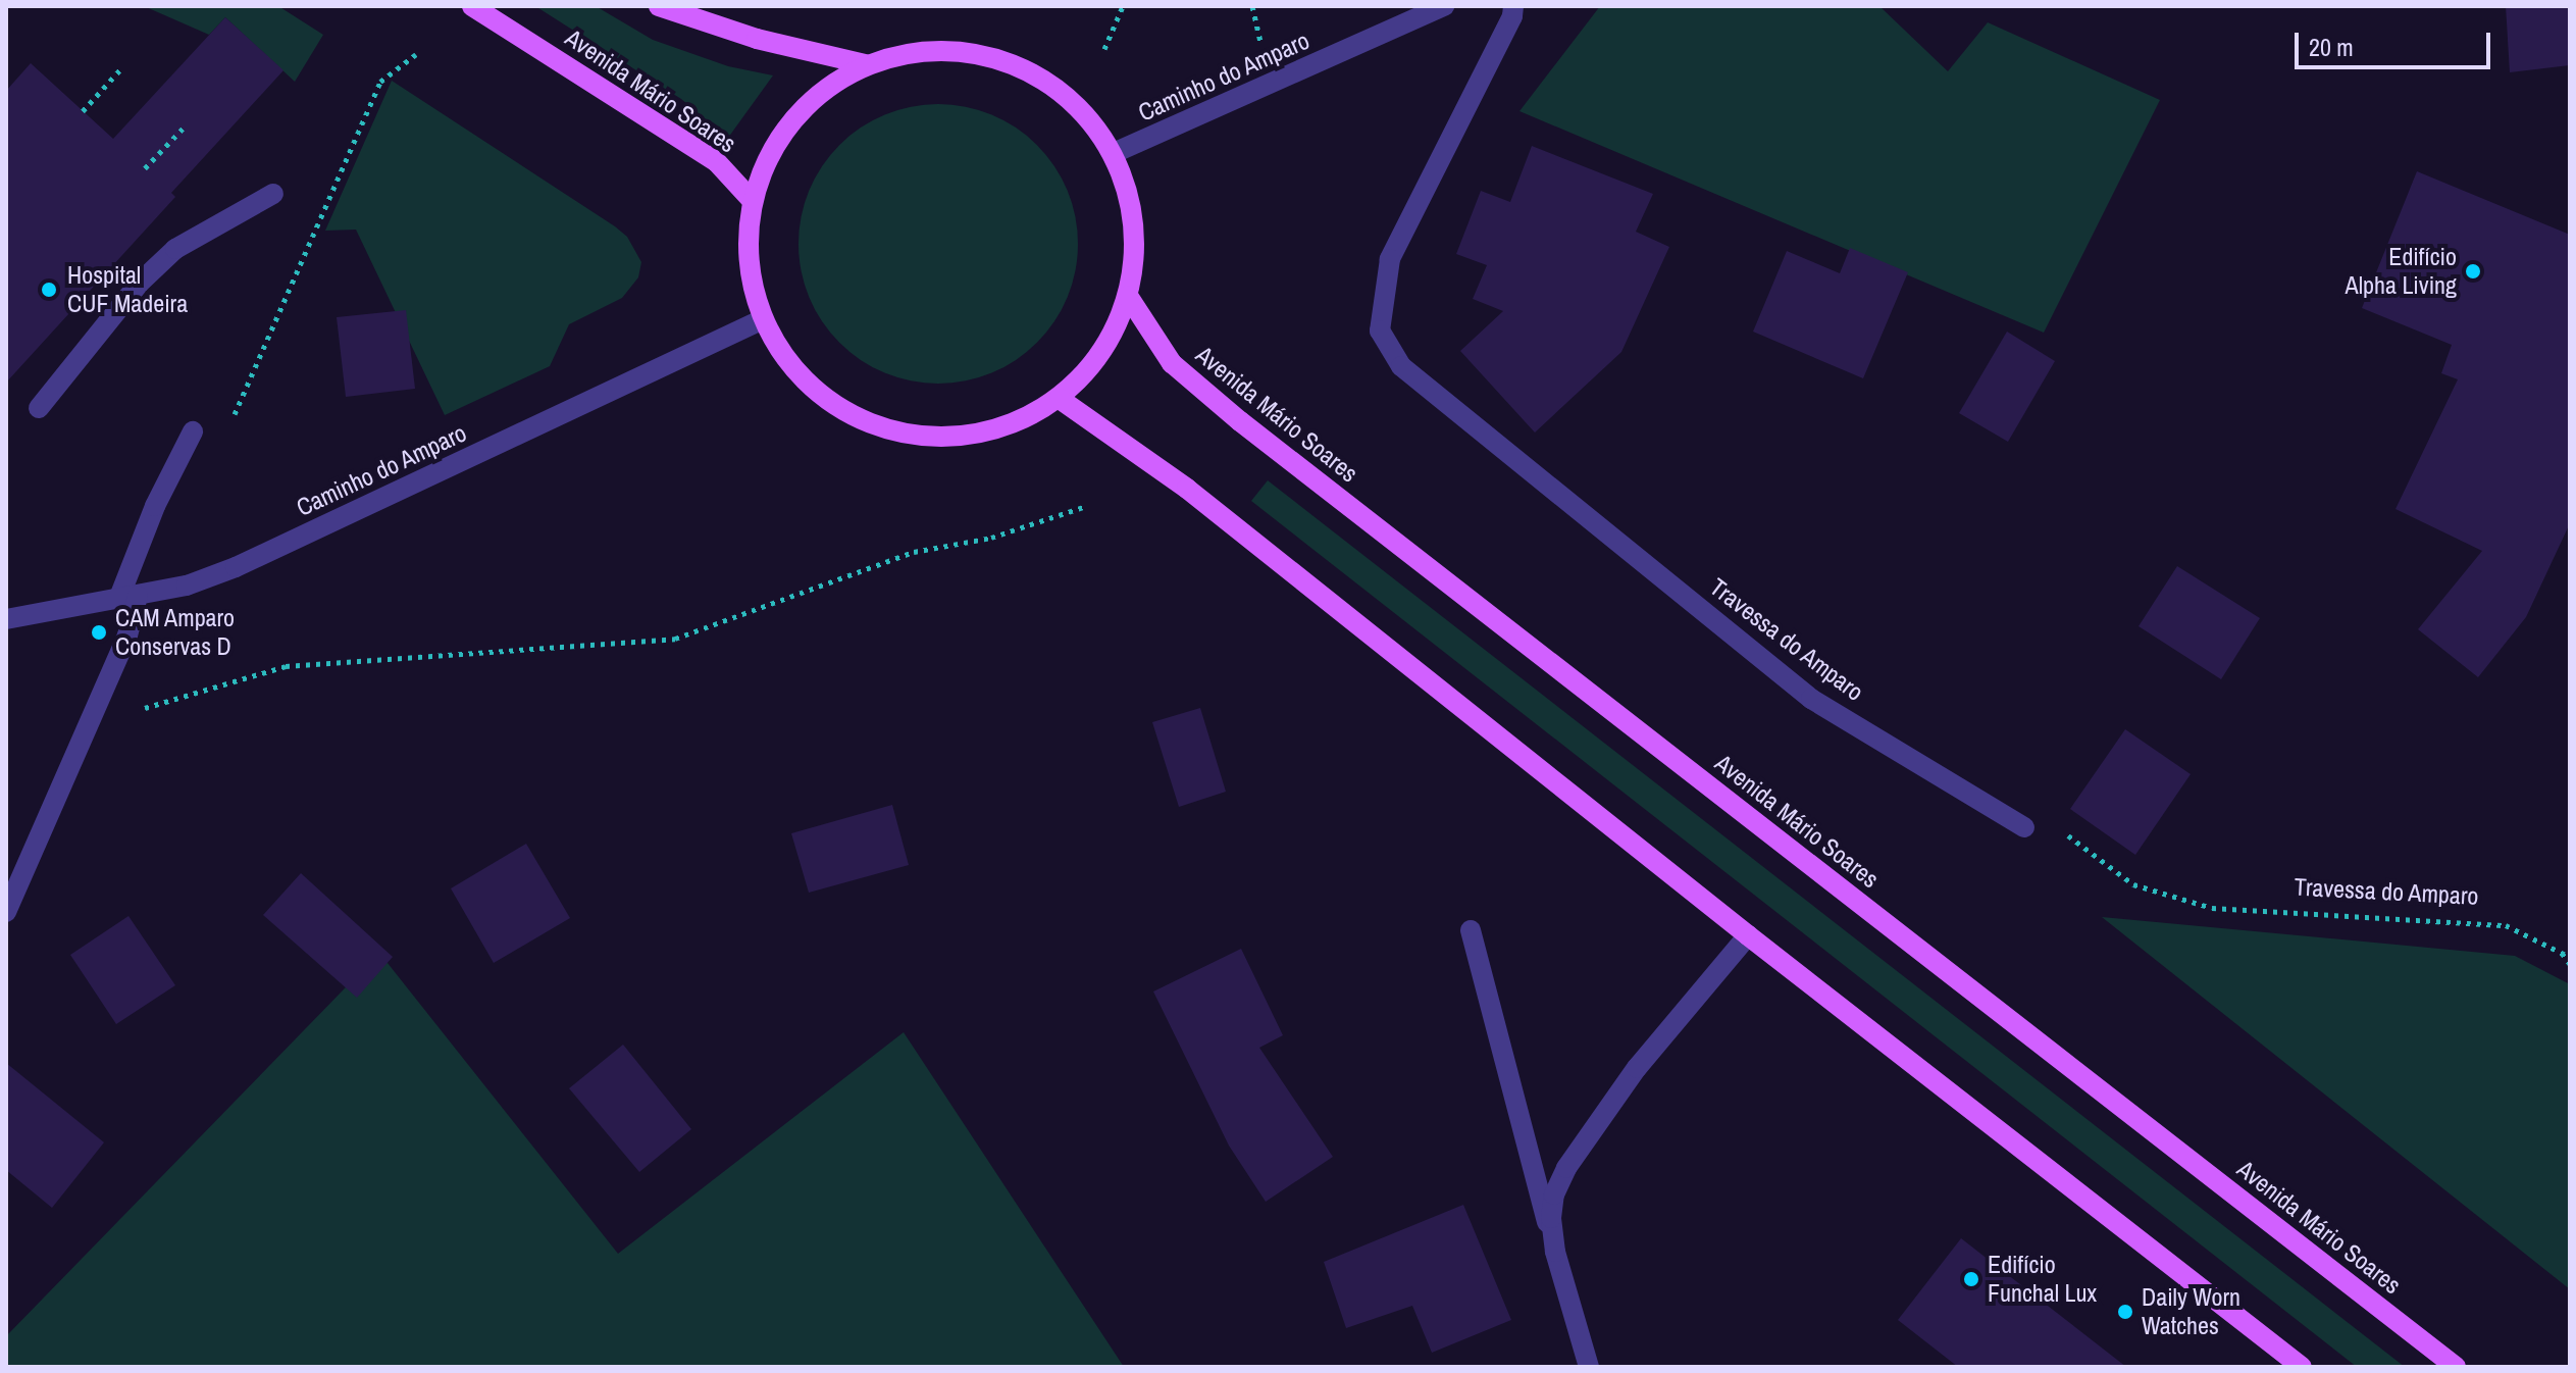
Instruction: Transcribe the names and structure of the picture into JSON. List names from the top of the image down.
{
  "streets": {
    "main road": ["Avenida Mário Soares"],
    "street": ["Caminho do Amparo", "Travessa do Amparo"]
  },
  "places": [
    "Edifício Alpha Living",
    "Hospital CUF Madeira",
    "CAM Amparo Conservas D",
    "Edifício Funchal Lux",
    "Daily Worn Watches"
  ],
  "scale_bar": "20 m"
}
